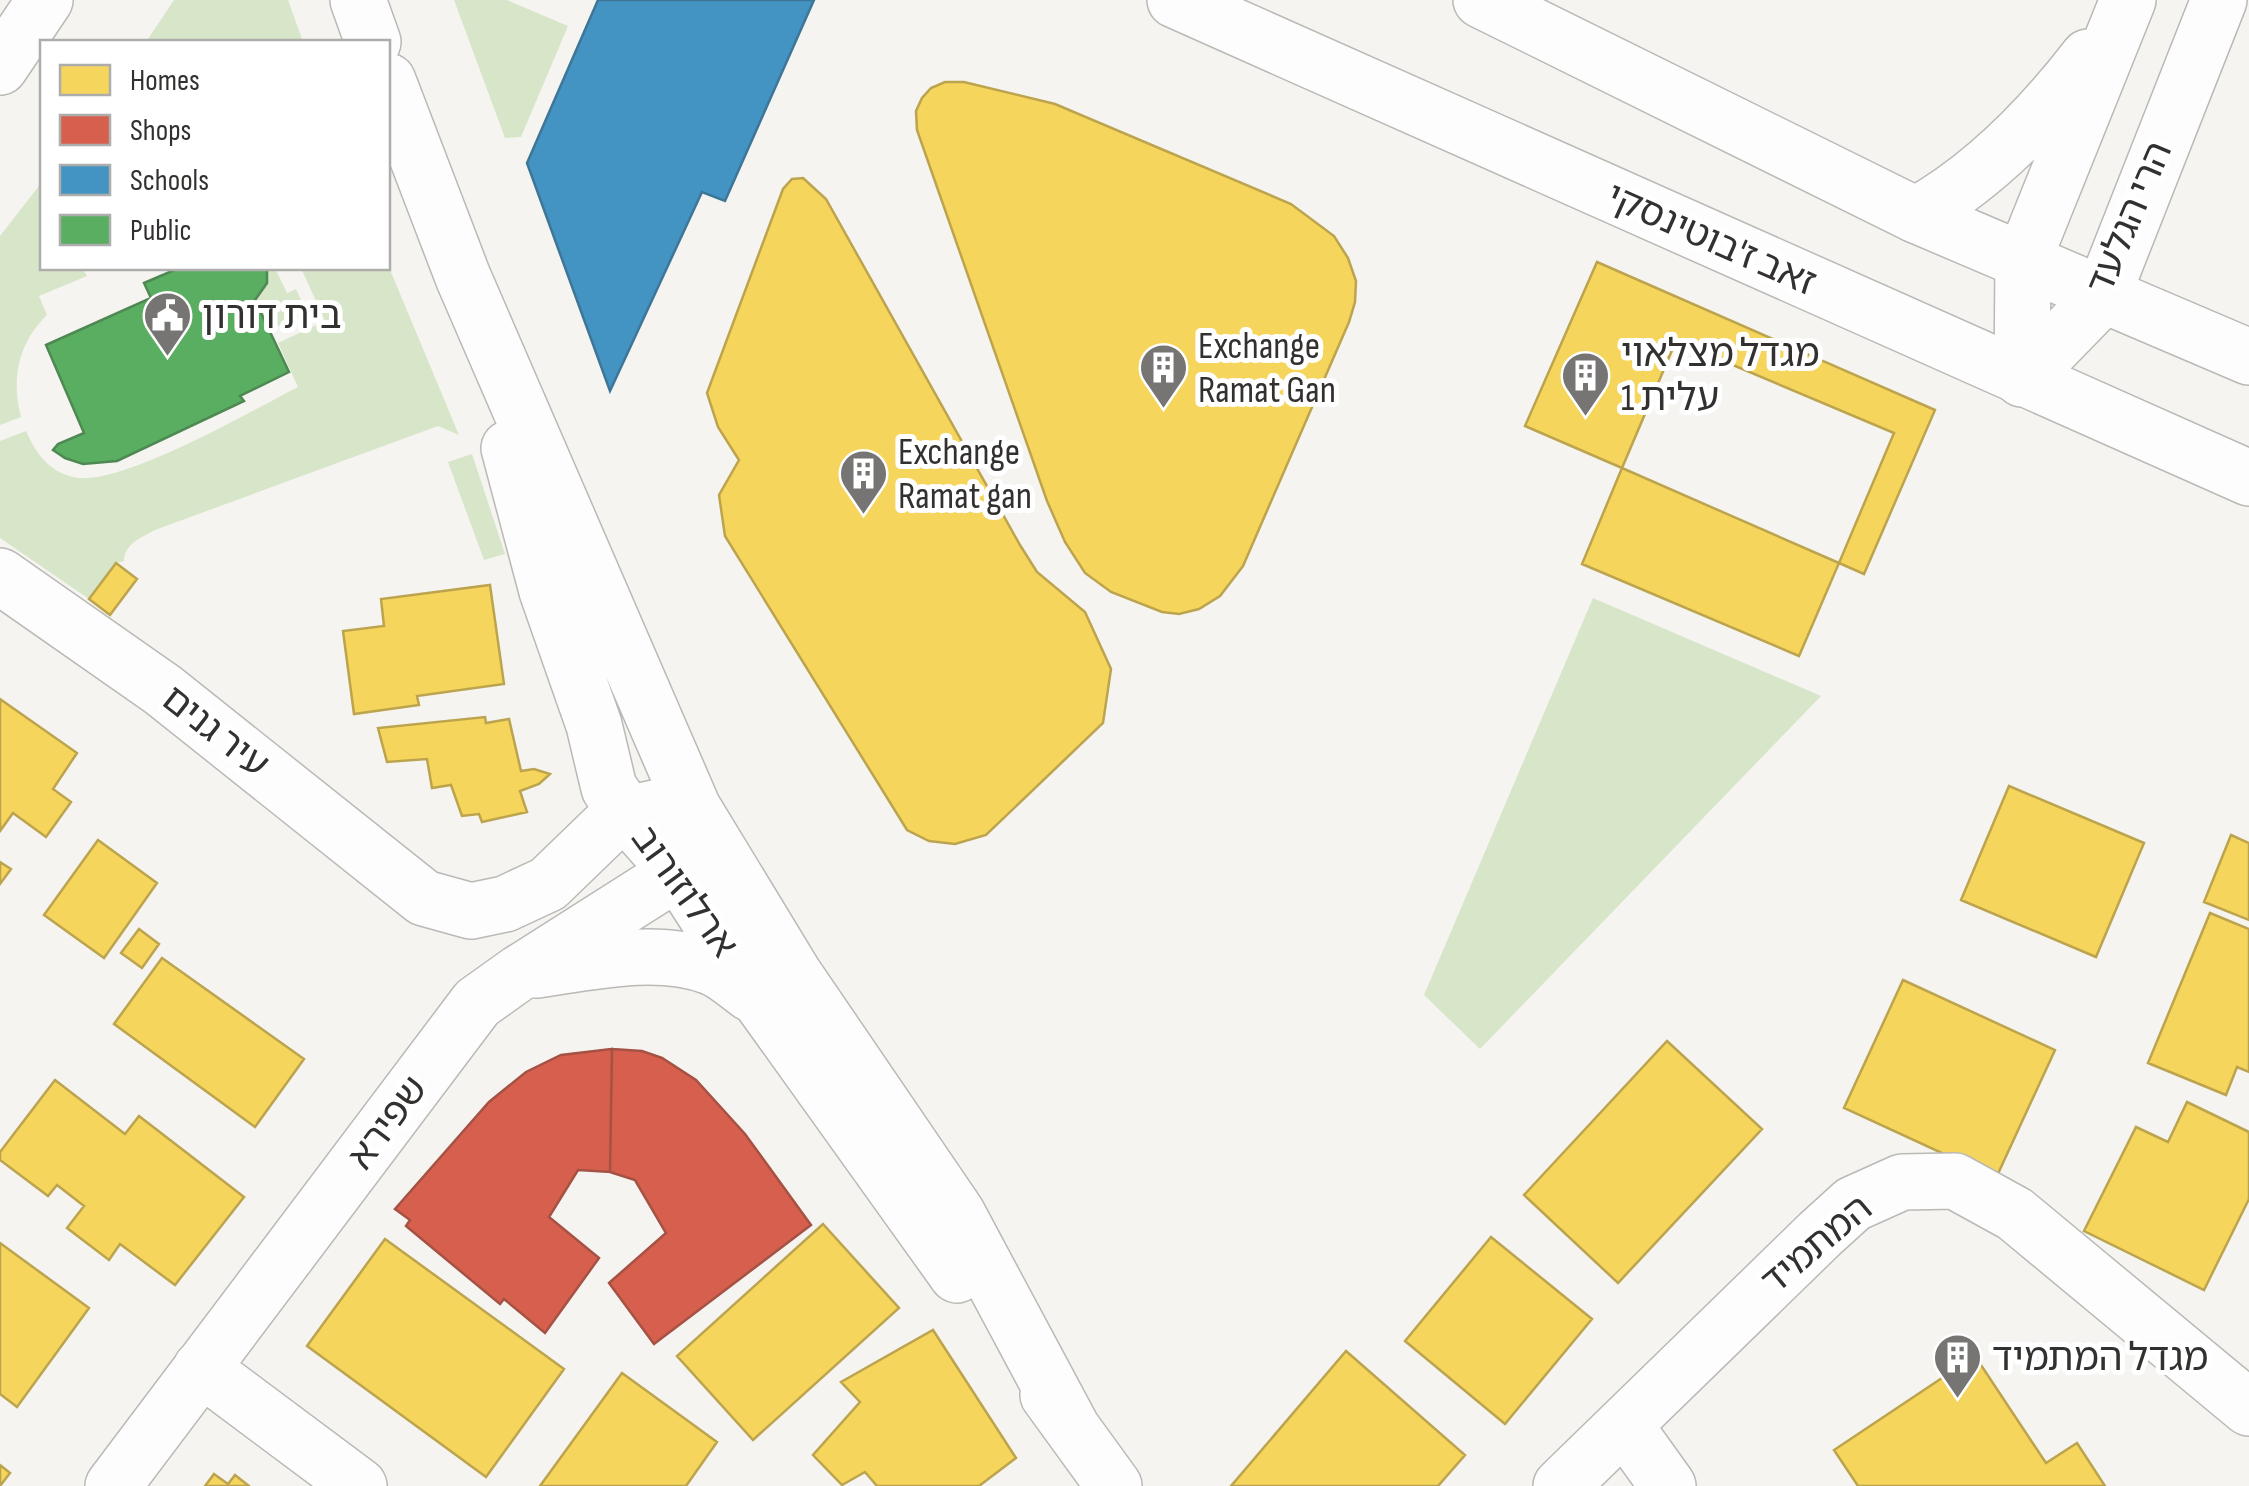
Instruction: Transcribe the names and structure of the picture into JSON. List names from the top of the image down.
{
  "streets": {
    "street": [
      "הרי הגלעד",
      "זאב ז'בוטינסקי",
      "עיר גנים",
      "ארלוזורוב",
      "שפירא",
      "המתמיד"
    ]
  },
  "crossings": [
    ["הרי הגלעד", "זאב ז'בוטינסקי"],
    ["עיר גנים", "ארלוזורוב"],
    ["עיר גנים", "שפירא"],
    ["ארלוזורוב", "שפירא"]
  ],
  "places": {
    "public building": ["בית דורון"],
    "building": [
      "Exchange Ramat Gan",
      "מגדל מצלאוי עלית 1",
      "Exchange Ramat gan",
      "מגדל המתמיד"
    ]
  },
  "legend": [
    "Homes",
    "Shops",
    "Schools",
    "Public"
  ]
}
